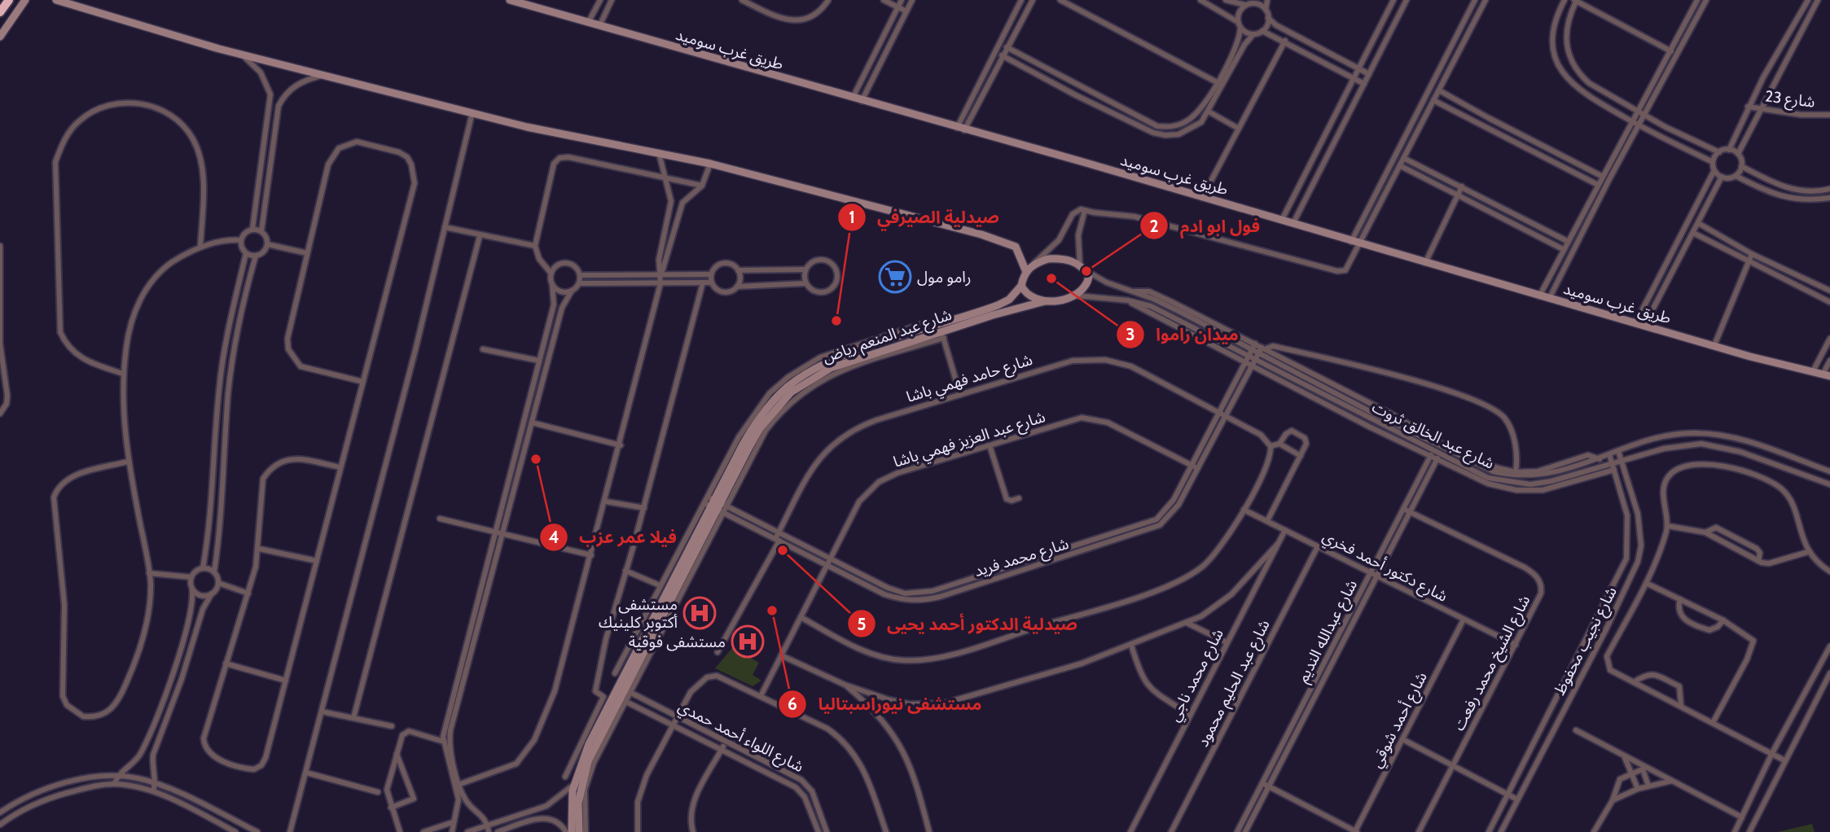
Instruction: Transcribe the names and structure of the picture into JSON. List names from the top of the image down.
{
  "streets": {
    "street": [
      "طريق غرب سوميد",
      "شارع 23",
      "شارع عبد المنعم رياض",
      "شارع حامد فهمي باشا",
      "شارع عبد الخالق ثروت",
      "شارع عبد العزيز فهمي باشا",
      "شارع محمد فريد",
      "شارع دكتور أحمد فخري",
      "شارع عبدالله النديم",
      "شارع نجيب محفوظ",
      "شارع الشيخ محمد رفعت",
      "شارع محمد ناجي",
      "شارع عبد الحليم محمود",
      "شارع أحمد شوقي",
      "شارع اللواء أحمد حمدي"
    ]
  },
  "crossings": [
    ["شارع عبد المنعم رياض", "شارع عبد الخالق ثروت"],
    ["شارع عبد المنعم رياض", "شارع محمد فريد"],
    ["شارع عبد المنعم رياض", "شارع اللواء أحمد حمدي"],
    ["شارع حامد فهمي باشا", "شارع محمد فريد"],
    ["شارع عبد الخالق ثروت", "شارع محمد فريد"],
    ["شارع عبد الخالق ثروت", "شارع عبدالله النديم"],
    ["شارع عبد الخالق ثروت", "شارع نجيب محفوظ"],
    ["شارع عبد العزيز فهمي باشا", "شارع محمد فريد"],
    ["شارع دكتور أحمد فخري", "شارع عبدالله النديم"],
    ["شارع دكتور أحمد فخري", "شارع الشيخ محمد رفعت"],
    ["شارع دكتور أحمد فخري", "شارع محمد ناجي"],
    ["شارع دكتور أحمد فخري", "شارع عبد الحليم محمود"],
    ["شارع دكتور أحمد فخري", "شارع أحمد شوقي"],
    ["شارع عبدالله النديم", "شارع الشيخ محمد رفعت"]
  ],
  "places": {
    "other": [
      "فول ابو ادم",
      "ميدان راموا",
      "صيدلية الصيرفي",
      "فيلا عمر عزب",
      "صيدلية الدكتور أحمد يحيى",
      "مستشفى نيوراسبتاليا"
    ],
    "supermarket": ["رامو مول"],
    "hospital": ["مستشفى أكتوبر كلينيك", "مستشفى فوقية"]
  }
}
